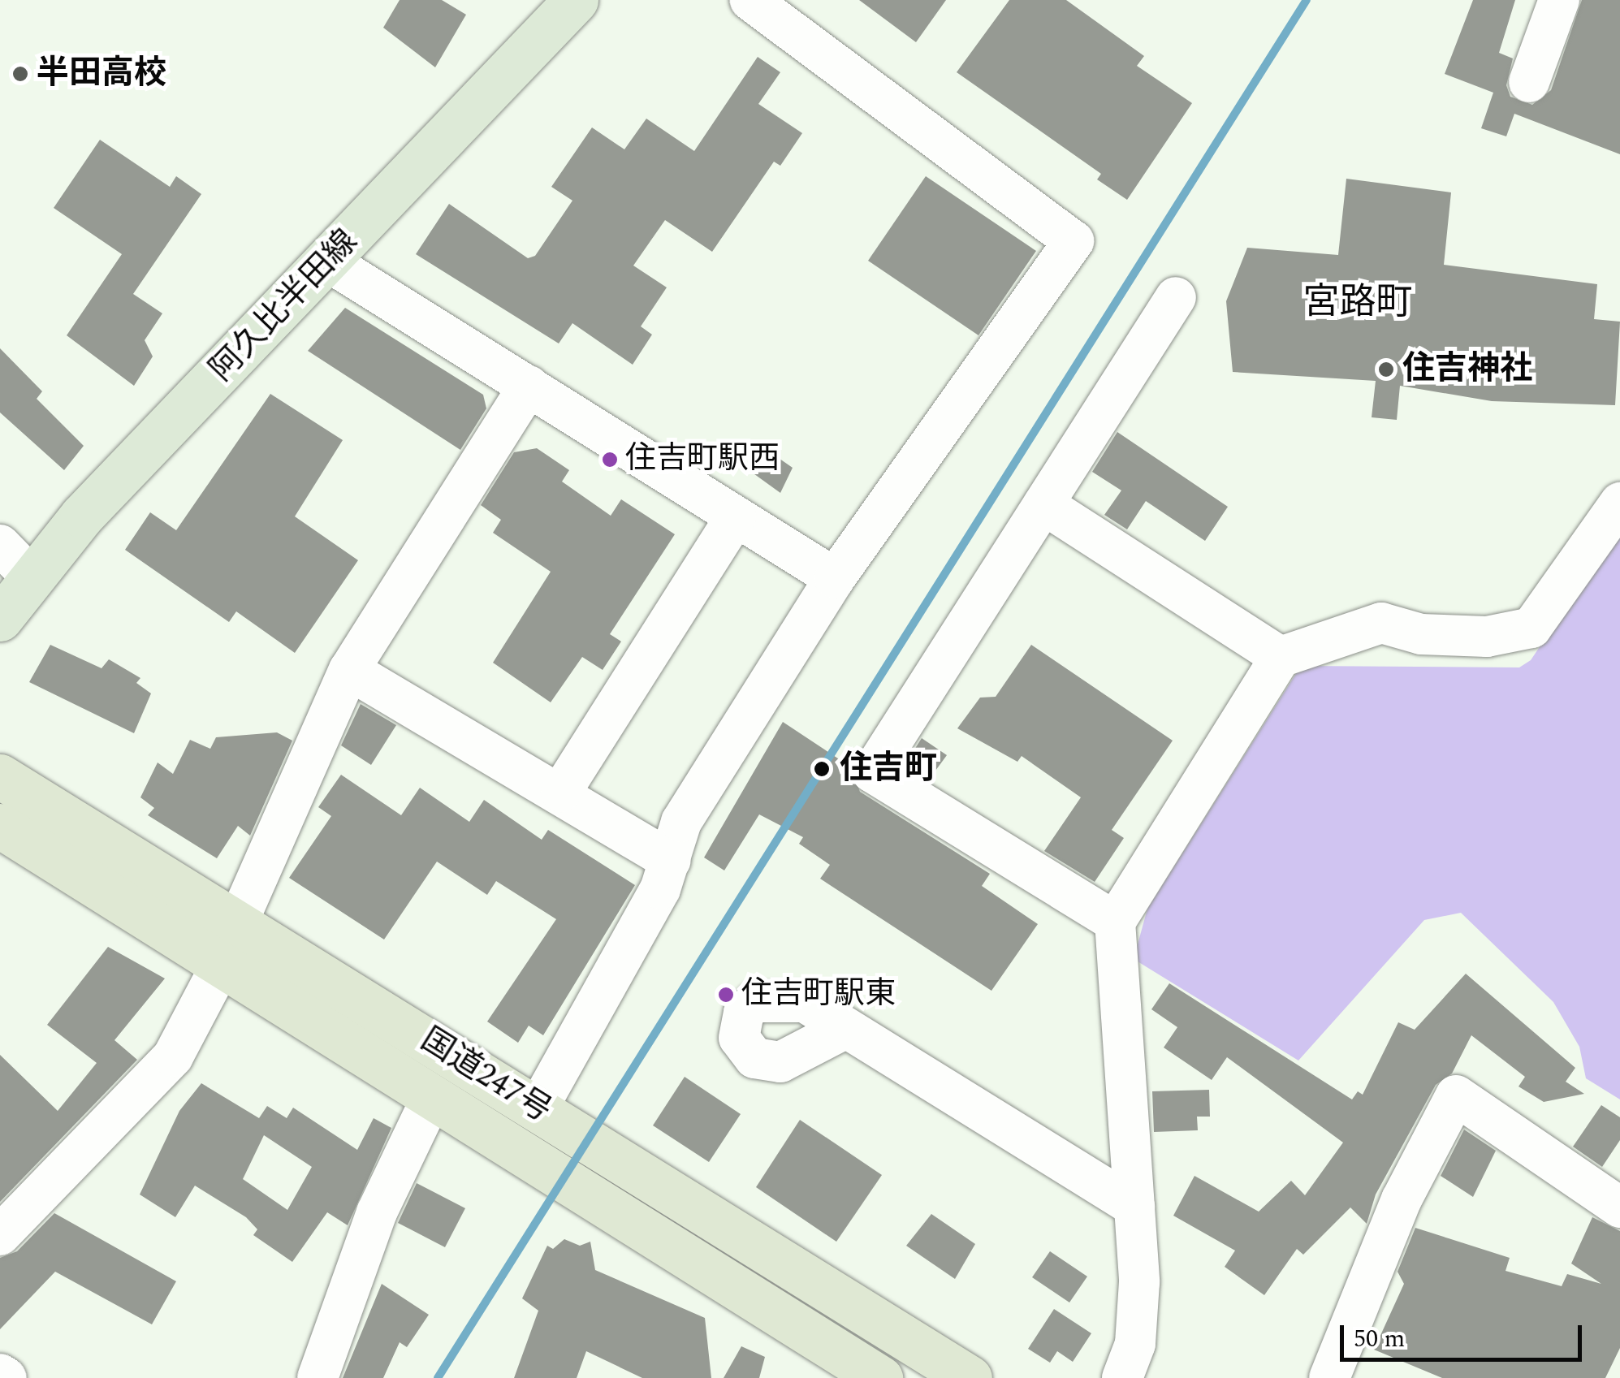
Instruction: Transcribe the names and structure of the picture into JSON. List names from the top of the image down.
{
  "streets": {
    "highway": ["国道247号"],
    "main road": ["阿久比半田線"]
  },
  "districts": ["宮路町"],
  "places": [
    "半田高校",
    "住吉神社",
    "住吉町駅西",
    "住吉町",
    "住吉町駅東"
  ],
  "scale_bar": "50 m"
}
